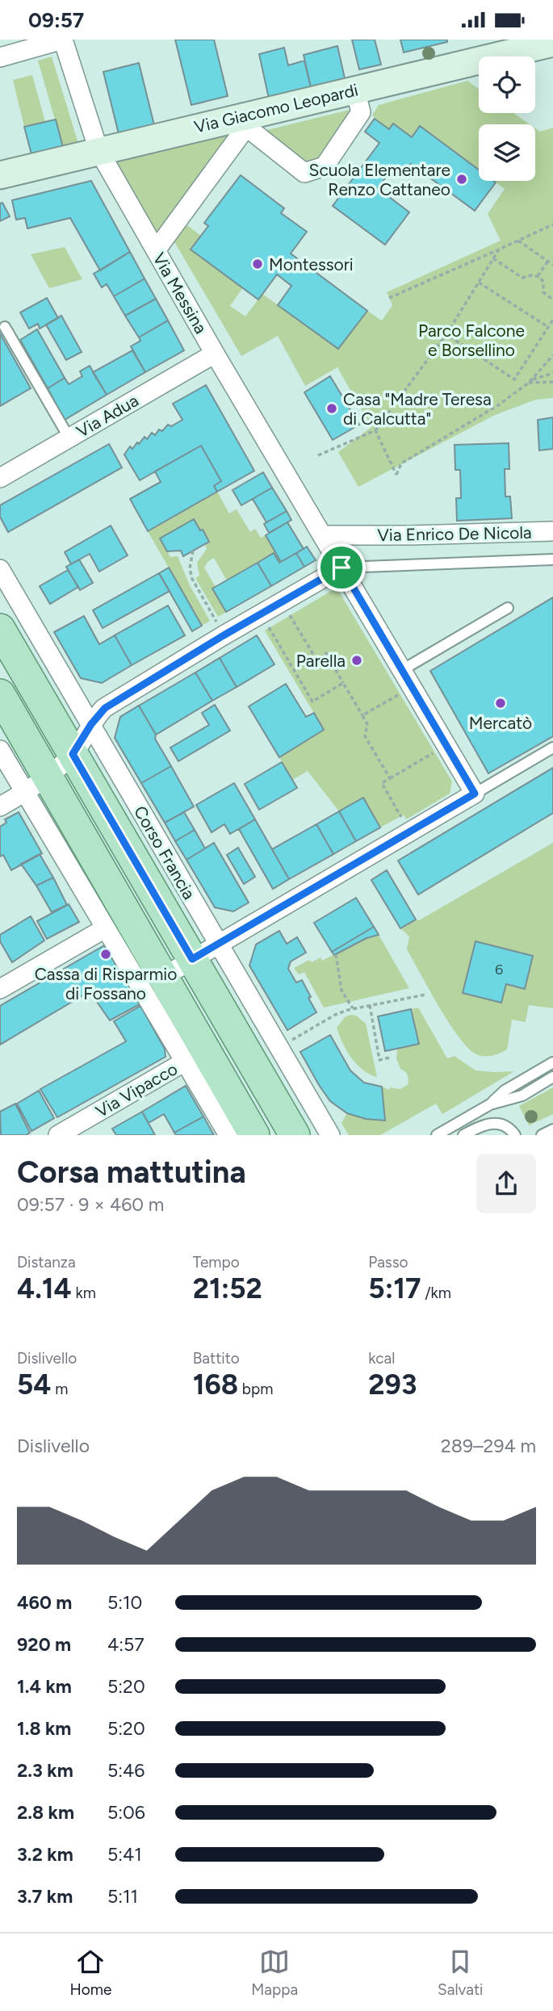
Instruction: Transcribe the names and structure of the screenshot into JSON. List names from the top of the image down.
{
  "streets": {
    "main road": ["Corso Francia"],
    "street": [
      "Via Giacomo Leopardi",
      "Via Messina",
      "Via Adua",
      "Via Enrico De Nicola",
      "Via Vipacco"
    ]
  },
  "crossings": [
    ["Via Giacomo Leopardi", "Via Messina"],
    ["Via Messina", "Via Adua"],
    ["Via Messina", "Via Enrico De Nicola"],
    ["Corso Francia", "Via Vipacco"]
  ],
  "parks": ["Parco Falcone e Borsellino"],
  "places": [
    "Scuola Elementare Renzo Cattaneo",
    "Montessori",
    "Casa \"Madre Teresa di Calcutta\"",
    "Parella",
    "Mercatò",
    "Cassa di Risparmio di Fossano"
  ],
  "house_numbers": ["6"],
  "page": {
    "status": "09:57",
    "heading": ["Corsa mattutina", "09:57 · 9 × 460 m"],
    "stats": [
      ["Distanza", "4.14 km"],
      ["Tempo", "21:52"],
      ["Passo", "5:17 /km"],
      ["Dislivello", "54 m"],
      ["Battito", "168 bpm"],
      ["kcal", "293"]
    ],
    "chart": ["Dislivello", "289–294 m"],
    "list": [
      {
        "name": "460 m",
        "note": "5:10"
      },
      {
        "name": "920 m",
        "note": "4:57"
      },
      {
        "name": "1.4 km",
        "note": "5:20"
      },
      {
        "name": "1.8 km",
        "note": "5:20"
      },
      {
        "name": "2.3 km",
        "note": "5:46"
      },
      {
        "name": "2.8 km",
        "note": "5:06"
      },
      {
        "name": "3.2 km",
        "note": "5:41"
      },
      {
        "name": "3.7 km",
        "note": "5:11"
      }
    ],
    "tabs": ["Home", "Mappa", "Salvati"]
  }
}
